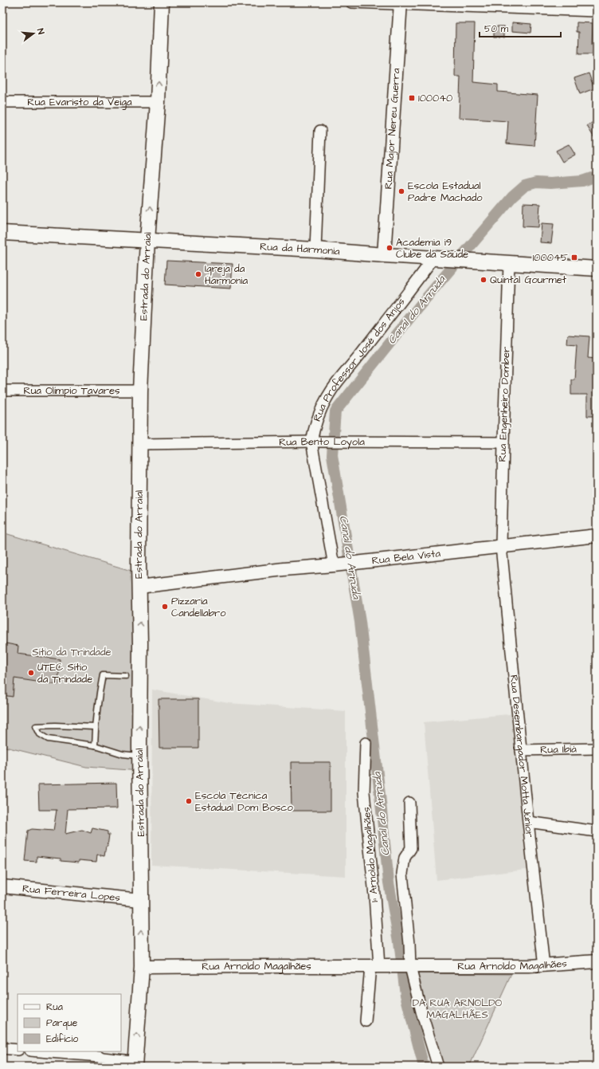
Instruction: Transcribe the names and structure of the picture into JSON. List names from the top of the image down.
{
  "streets": {
    "main road": ["Rua da Harmonia", "Estrada do Arraial"],
    "street": [
      "Rua Evaristo da Veiga",
      "Rua Major Nereu Guerra",
      "Rua Professor José dos Anjos",
      "Rua Olímpio Tavares",
      "Rua Engenheiro Domber",
      "Rua Bento Loyola",
      "Rua Bela Vista",
      "Rua Ibiá",
      "Rua Desembargador Motta Júnior",
      "1ª Arnoldo Magalhães",
      "Rua Ferreira Lopes",
      "Rua Arnoldo Magalhães"
    ]
  },
  "crossings": [
    ["Rua Evaristo da Veiga", "Estrada do Arraial"],
    ["Rua Major Nereu Guerra", "Rua da Harmonia"],
    ["Rua da Harmonia", "Estrada do Arraial"],
    ["Rua da Harmonia", "Rua Professor José dos Anjos"],
    ["Rua da Harmonia", "Rua Engenheiro Domber"],
    ["Estrada do Arraial", "Rua Olímpio Tavares"],
    ["Estrada do Arraial", "Rua Bento Loyola"],
    ["Estrada do Arraial", "Rua Bela Vista"],
    ["Estrada do Arraial", "Rua Ferreira Lopes"],
    ["Estrada do Arraial", "Rua Arnoldo Magalhães"],
    ["Rua Professor José dos Anjos", "Rua Bento Loyola"],
    ["Rua Professor José dos Anjos", "Rua Bela Vista"],
    ["Rua Engenheiro Domber", "Rua Bento Loyola"],
    ["Rua Engenheiro Domber", "Rua Bela Vista"],
    ["Rua Engenheiro Domber", "Rua Desembargador Motta Júnior"],
    ["Rua Bela Vista", "Rua Desembargador Motta Júnior"],
    ["Rua Ibiá", "Rua Desembargador Motta Júnior"],
    ["Rua Desembargador Motta Júnior", "Rua Arnoldo Magalhães"],
    ["1ª Arnoldo Magalhães", "Rua Arnoldo Magalhães"]
  ],
  "one_way": ["Estrada do Arraial"],
  "water": ["Canal do Arruda"],
  "parks": ["Sítio da Trindade", "DA RUA ARNOLDO MAGALHÃES"],
  "places": {
    "transit": ["100040", "100045"],
    "other": [
      "Escola Estadual Padre Machado",
      "Academia i9 Clube da Saúde",
      "Igreja da Harmonia",
      "Quintal Gourmet",
      "Pizzaria Candellabro",
      "UTEC Sítio da Trindade",
      "Escola Técnica Estadual Dom Bosco"
    ]
  },
  "legend": ["Rua", "Parque", "Edifício"],
  "scale_bar": "50 m",
  "north": "right"
}
